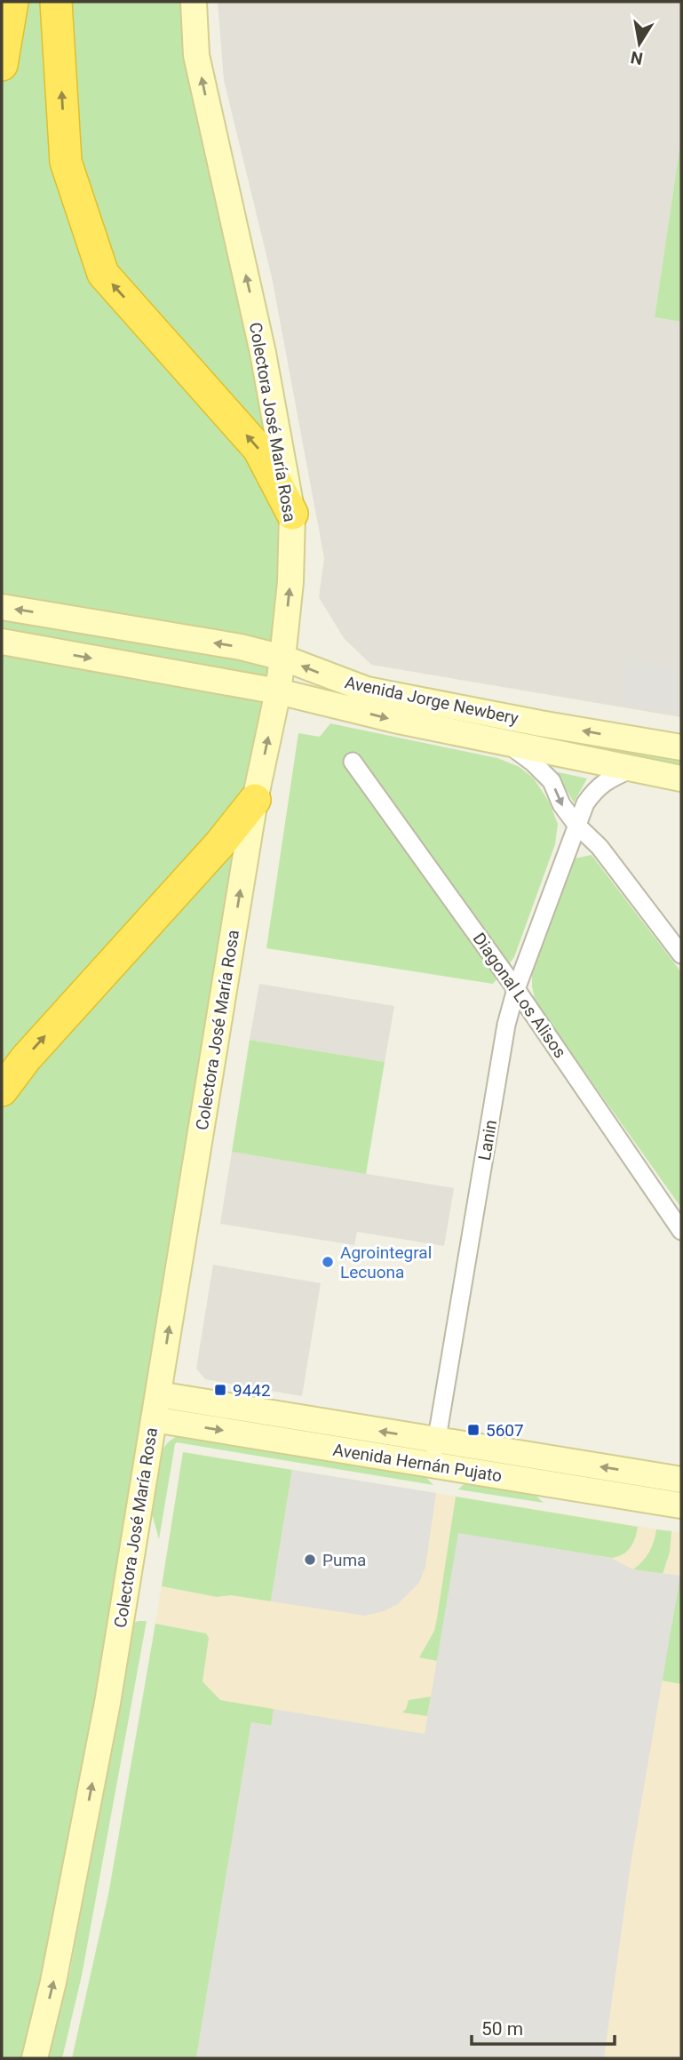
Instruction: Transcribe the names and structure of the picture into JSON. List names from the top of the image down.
{
  "streets": {
    "main road": ["Colectora José María Rosa", "Avenida Jorge Newbery", "Avenida Hernán Pujato"],
    "street": ["Diagonal Los Alisos", "Lanin"]
  },
  "crossings": [
    ["Colectora José María Rosa", "Avenida Jorge Newbery"],
    ["Colectora José María Rosa", "Avenida Hernán Pujato"],
    ["Avenida Jorge Newbery", "Lanin"],
    ["Diagonal Los Alisos", "Lanin"],
    ["Lanin", "Avenida Hernán Pujato"]
  ],
  "one_way": ["Colectora José María Rosa"],
  "places": {
    "other": ["Agrointegral Lecuona", "Puma"],
    "transit": ["9442", "5607"]
  },
  "scale_bar": "50 m",
  "north": "bottom"
}
